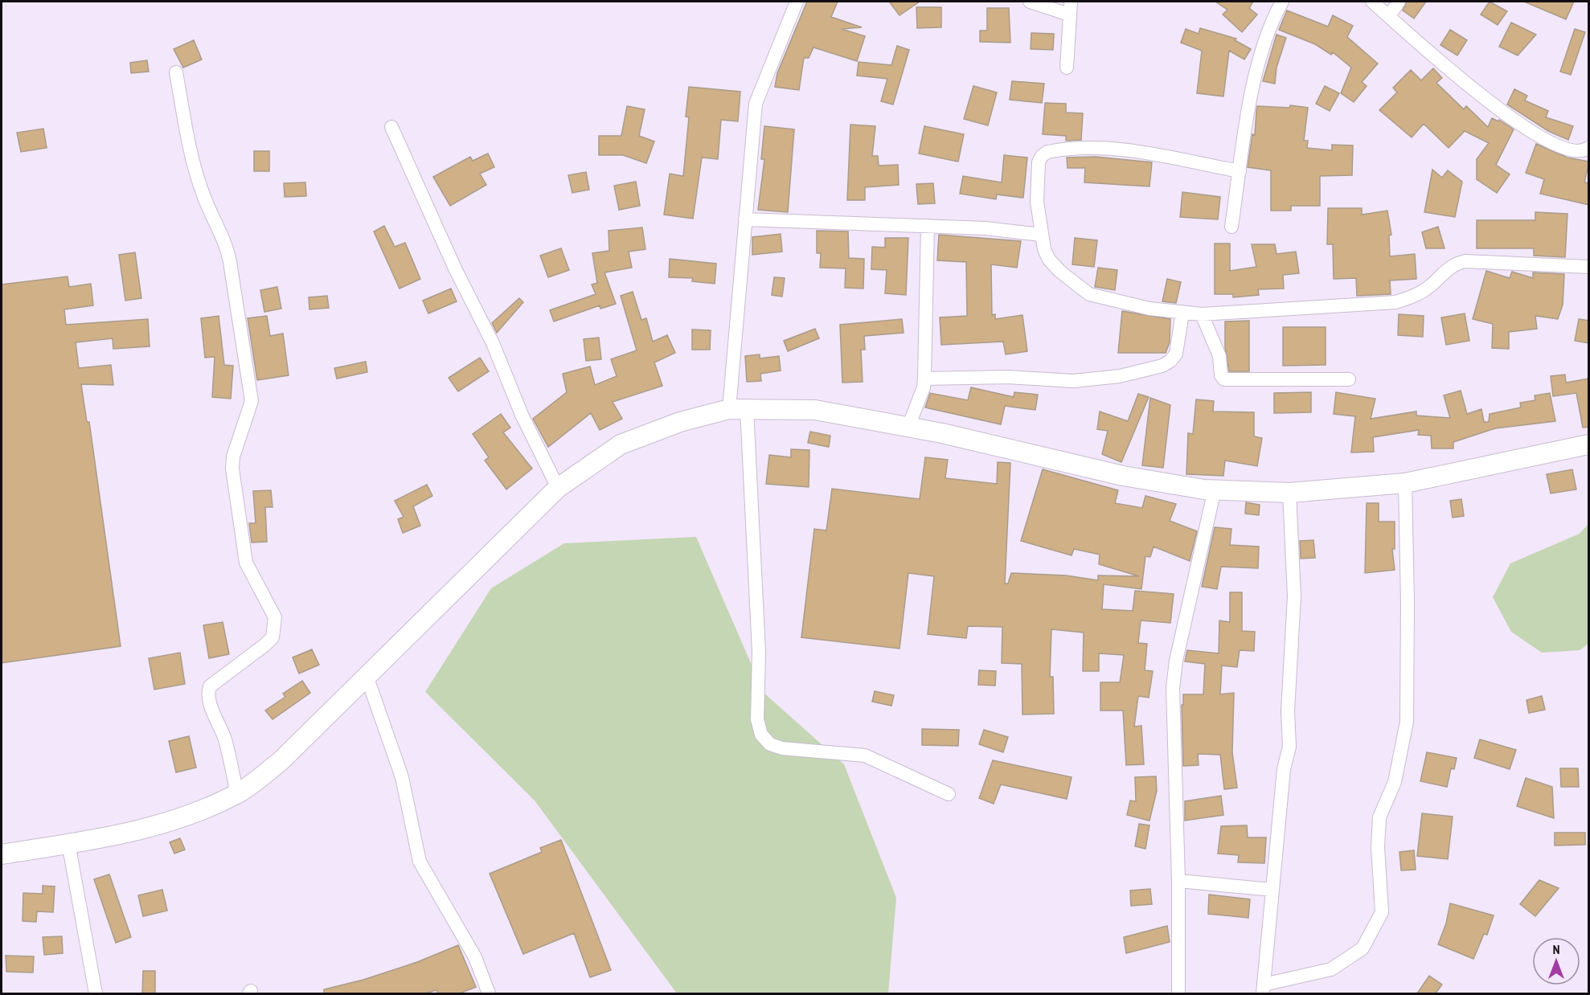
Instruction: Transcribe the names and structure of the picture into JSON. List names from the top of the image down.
{
  "north": "top"
}
